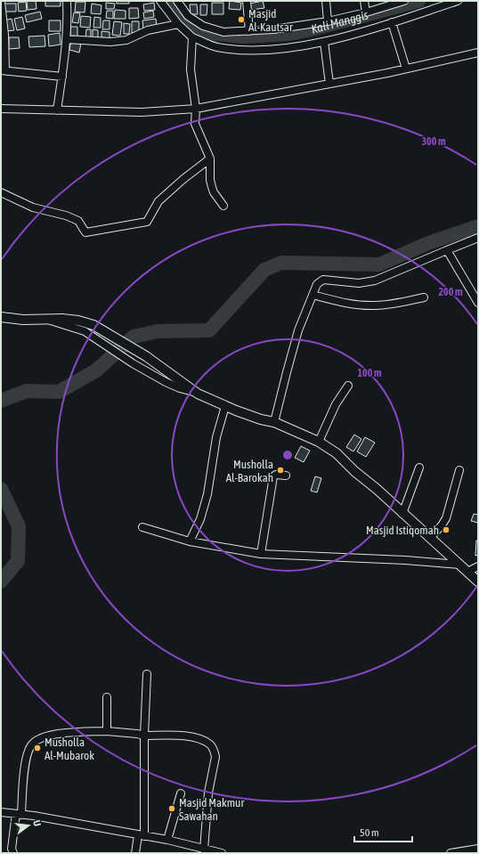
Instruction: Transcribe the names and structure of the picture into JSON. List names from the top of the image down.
{
  "water": ["Kali Manggis"],
  "places": [
    "Masjid Al-Kautsar",
    "Musholla Al-Barokah",
    "Masjid Istiqomah",
    "Musholla Al-Mubarok",
    "Masjid Makmur Sawahan"
  ],
  "scale_bar": "50 m",
  "north": "right",
  "rings": ["300 m", "200 m", "100 m"]
}
